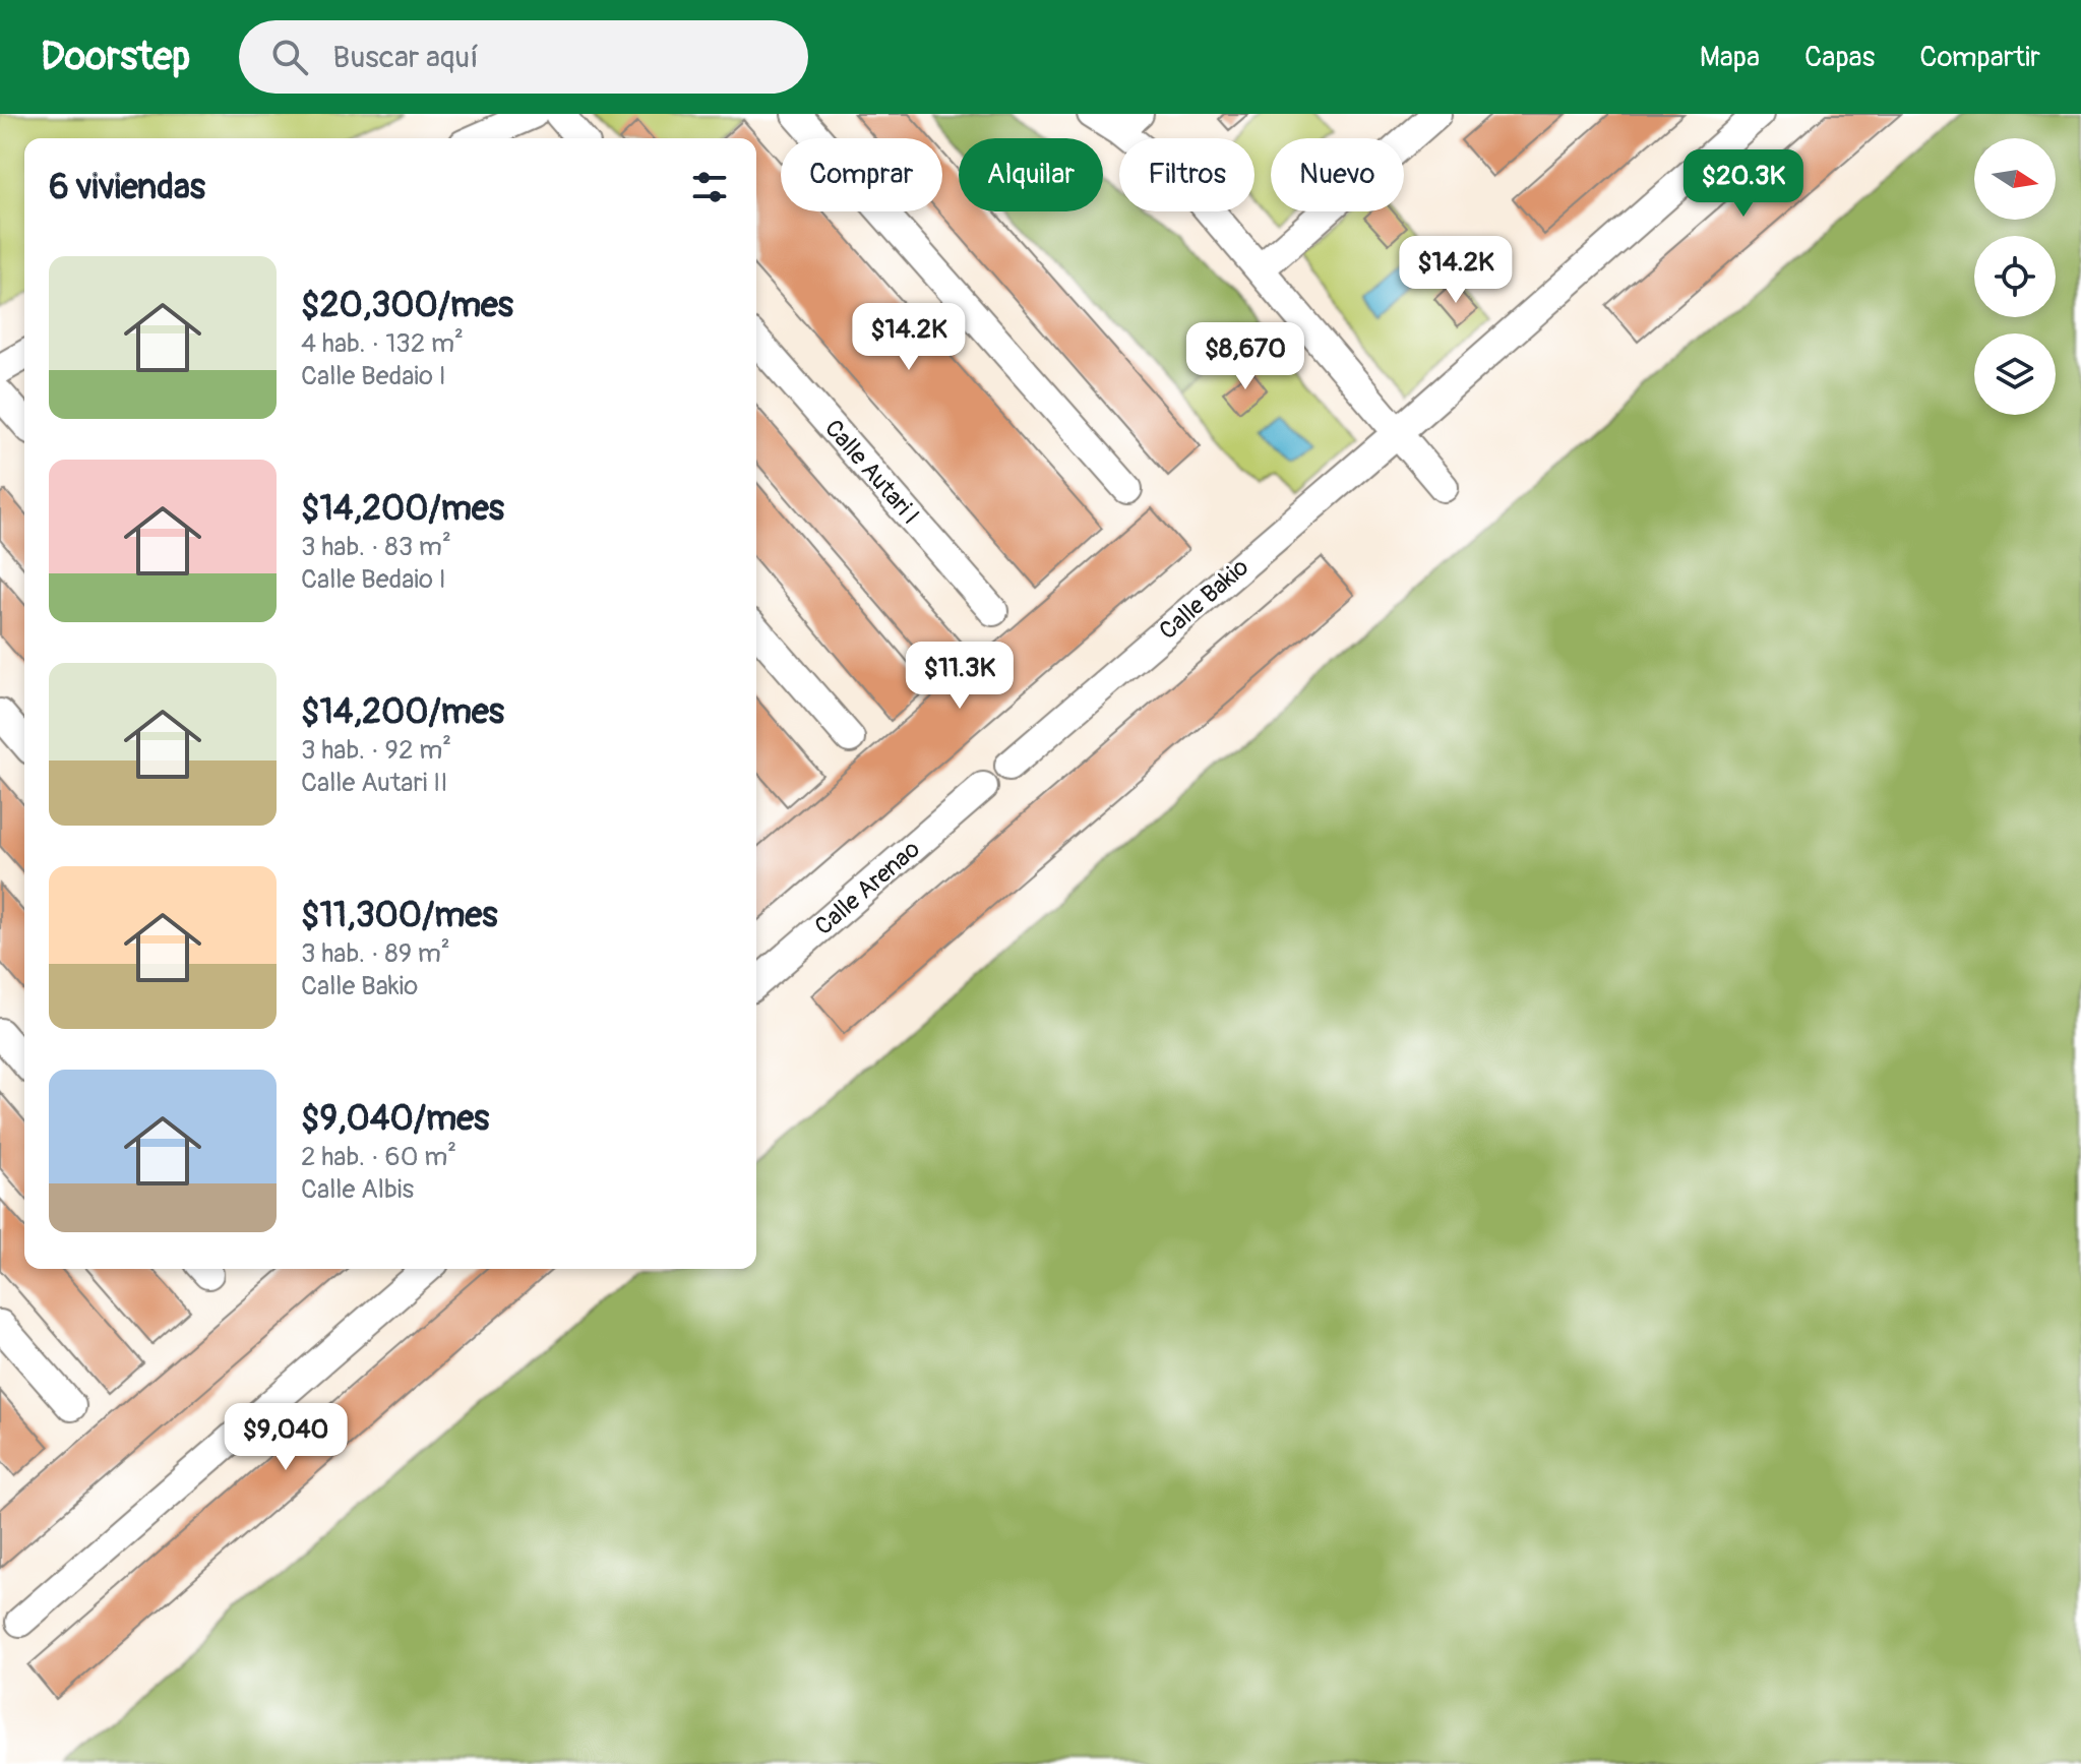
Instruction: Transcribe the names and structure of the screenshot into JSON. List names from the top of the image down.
{
  "streets": {
    "street": ["Calle Autari I", "Calle Bakio", "Calle Arenao"]
  },
  "north": "right",
  "page": {
    "header": "Doorstep",
    "search": "Buscar aquí",
    "nav": ["Mapa", "Capas", "Compartir"],
    "chip": [
      "Comprar",
      "Alquilar",
      "Filtros",
      "Nuevo"
    ],
    "heading": "6 viviendas",
    "price": [
      "$20.3K",
      "$14.2K",
      "$14.2K",
      "$8,670",
      "$11.3K",
      "$9,040"
    ],
    "list": [
      {
        "name": "$20,300/mes",
        "note": "4 hab. · 132 m² · Calle Bedaio I"
      },
      {
        "name": "$14,200/mes",
        "note": "3 hab. · 83 m² · Calle Bedaio I"
      },
      {
        "name": "$14,200/mes",
        "note": "3 hab. · 92 m² · Calle Autari II"
      },
      {
        "name": "$11,300/mes",
        "note": "3 hab. · 89 m² · Calle Bakio"
      },
      {
        "name": "$9,040/mes",
        "note": "2 hab. · 60 m² · Calle Albis"
      }
    ]
  }
}
